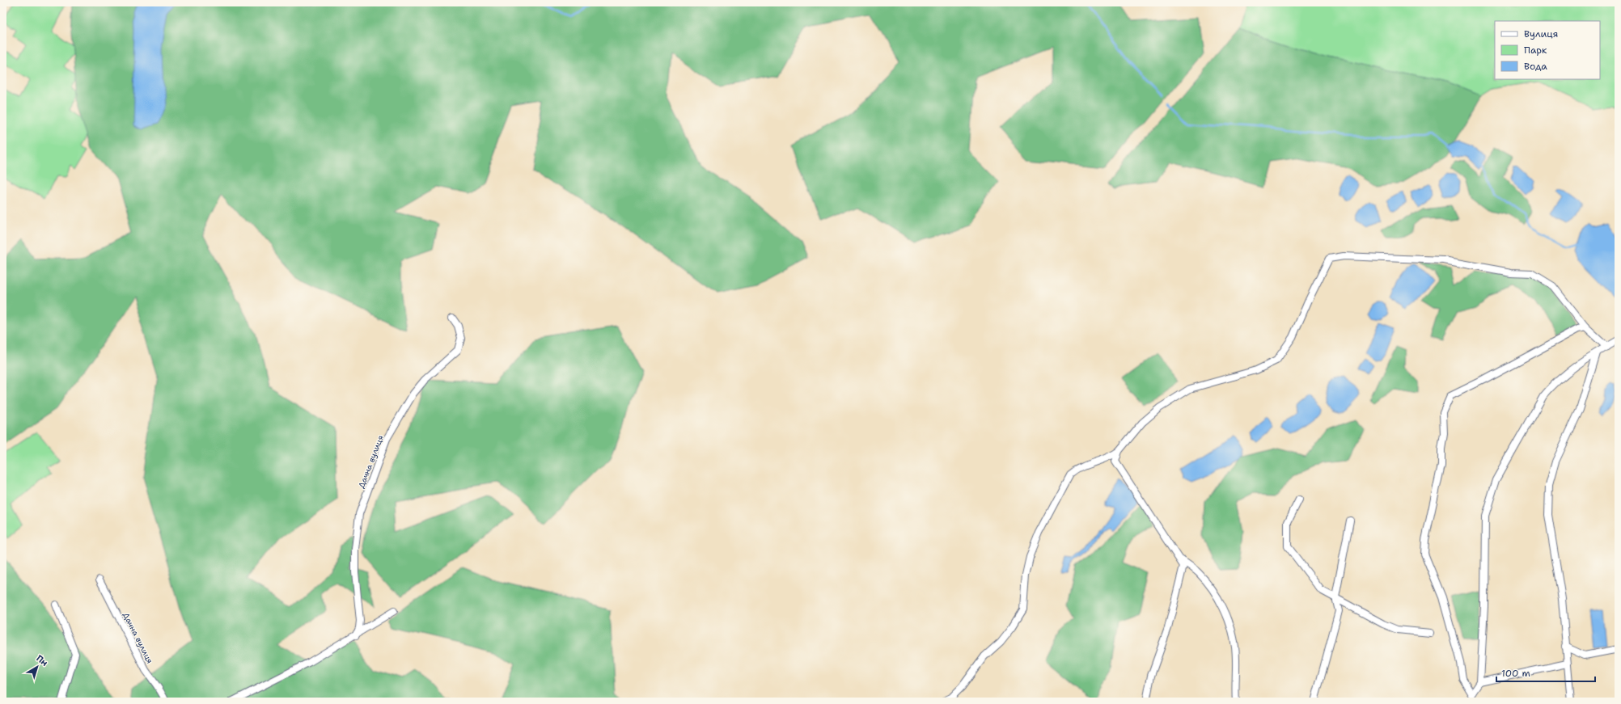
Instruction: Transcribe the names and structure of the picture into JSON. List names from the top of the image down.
{
  "streets": {
    "street": ["Дачна вулиця"]
  },
  "legend": ["Вулиця", "Парк", "Вода"],
  "scale_bar": "100 m",
  "north": "top right"
}
